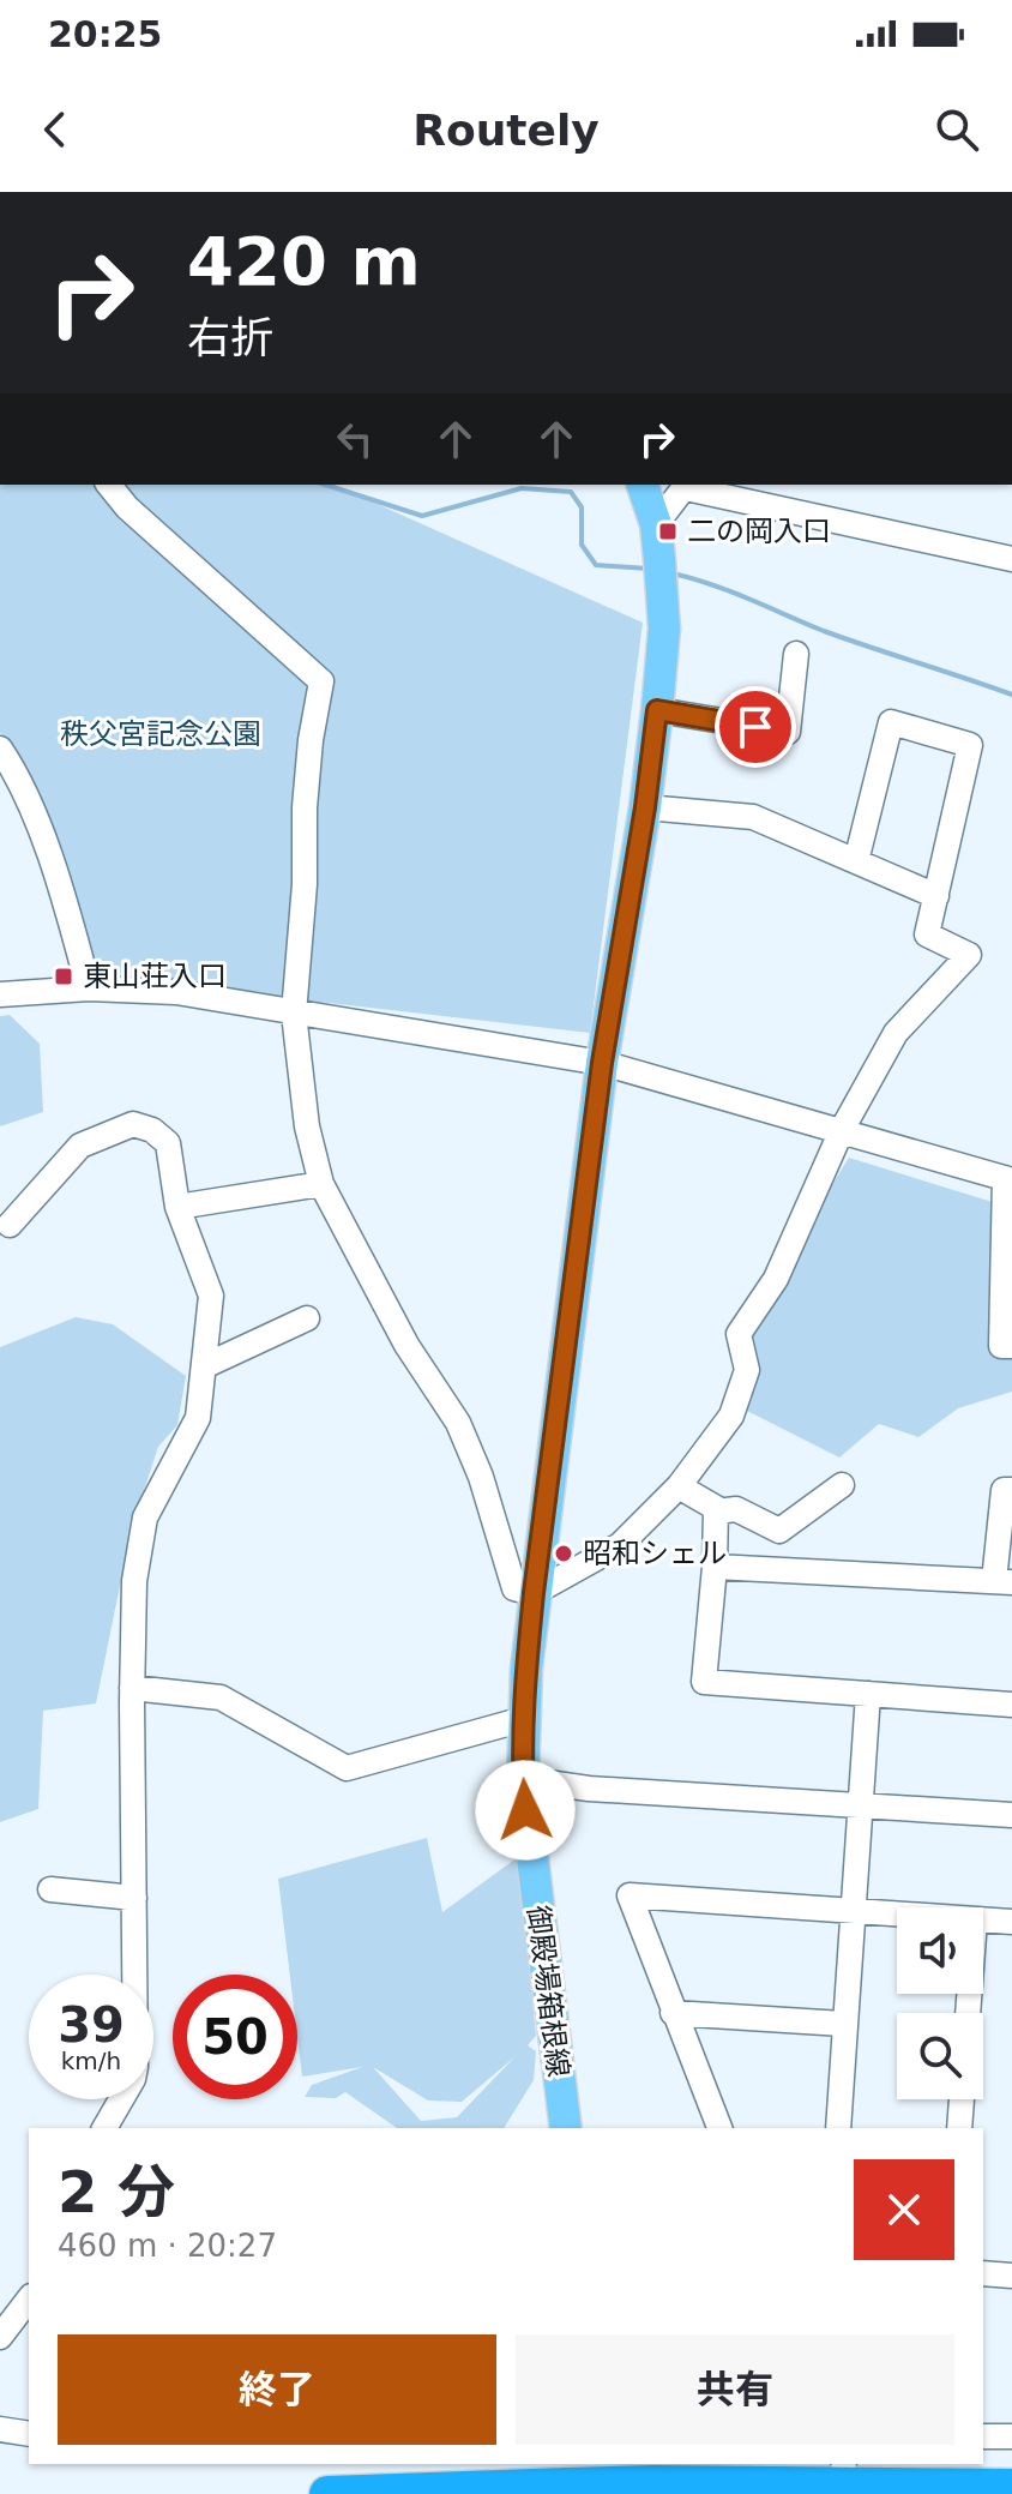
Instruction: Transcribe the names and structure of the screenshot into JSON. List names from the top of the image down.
{
  "streets": {
    "main road": ["御殿場箱根線"]
  },
  "parks": ["秩父宮記念公園"],
  "places": {
    "transit": ["二の岡入口", "東山荘入口"],
    "other": ["昭和シェル"]
  },
  "page": {
    "status": "20:25",
    "header": "Routely",
    "turn": ["420 m", "右折"],
    "speed": "39 km/h",
    "limit": "50",
    "heading": ["2 分", "460 m · 20:27"],
    "buttons": ["終了", "共有"]
  }
}
